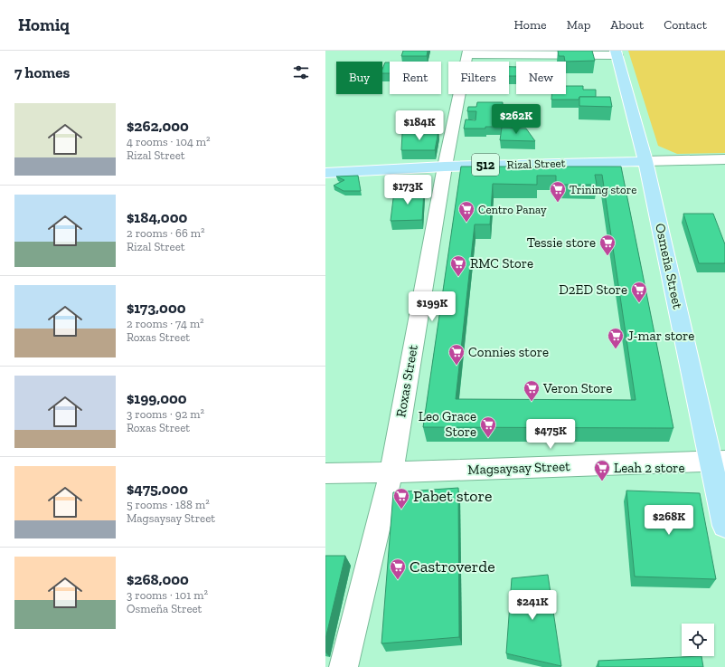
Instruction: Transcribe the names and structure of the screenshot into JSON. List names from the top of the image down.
{
  "streets": {
    "main road": ["Rizal Street", "512", "Osmeña Street"],
    "street": ["Roxas Street", "Magsaysay Street"]
  },
  "crossings": [
    ["Rizal Street", "Osmeña Street"],
    ["Rizal Street", "Roxas Street"],
    ["Osmeña Street", "Magsaysay Street"],
    ["Roxas Street", "Magsaysay Street"]
  ],
  "places": {
    "supermarket": [
      "Trining store",
      "Centro Panay",
      "Tessie store",
      "RMC Store",
      "D2ED Store",
      "J-mar store",
      "Connies store",
      "Veron Store",
      "Leo Grace Store",
      "Leah 2 store",
      "Pabet store",
      "Castroverde"
    ]
  },
  "page": {
    "header": "Homiq",
    "nav": [
      "Home",
      "Map",
      "About",
      "Contact"
    ],
    "heading": "7 homes",
    "chip": [
      "Buy",
      "Rent",
      "Filters",
      "New"
    ],
    "list": [
      {
        "name": "$262,000",
        "note": "4 rooms · 104 m² · Rizal Street"
      },
      {
        "name": "$184,000",
        "note": "2 rooms · 66 m² · Rizal Street"
      },
      {
        "name": "$173,000",
        "note": "2 rooms · 74 m² · Roxas Street"
      },
      {
        "name": "$199,000",
        "note": "3 rooms · 92 m² · Roxas Street"
      },
      {
        "name": "$475,000",
        "note": "5 rooms · 188 m² · Magsaysay Street"
      },
      {
        "name": "$268,000",
        "note": "3 rooms · 101 m² · Osmeña Street"
      }
    ],
    "price": [
      "$262K",
      "$184K",
      "$173K",
      "$199K",
      "$475K",
      "$268K",
      "$241K"
    ]
  }
}
